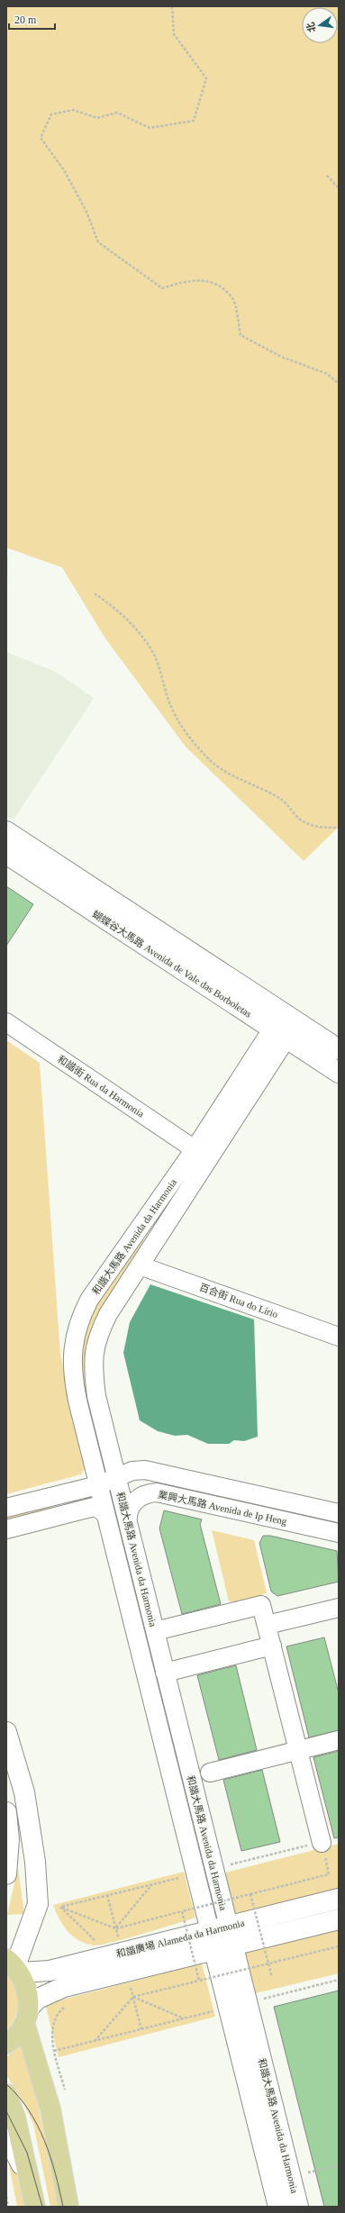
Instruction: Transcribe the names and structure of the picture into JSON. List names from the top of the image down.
{
  "streets": {
    "street": [
      "蝴蝶谷大馬路 Avenida de Vale das Borboletas",
      "和諧街 Rua da Harmonia",
      "和諧大馬路 Avenida da Harmonia",
      "百合街 Rua do Lírio",
      "業興大馬路 Avenida de Ip Heng",
      "和諧廣場 Alameda da Harmonia"
    ]
  },
  "crossings": [
    ["蝴蝶谷大馬路 Avenida de Vale das Borboletas", "和諧大馬路 Avenida da Harmonia"],
    ["和諧街 Rua da Harmonia", "和諧大馬路 Avenida da Harmonia"],
    ["和諧大馬路 Avenida da Harmonia", "百合街 Rua do Lírio"],
    ["和諧大馬路 Avenida da Harmonia", "業興大馬路 Avenida de Ip Heng"],
    ["和諧大馬路 Avenida da Harmonia", "和諧廣場 Alameda da Harmonia"]
  ],
  "scale_bar": "20 m",
  "north": "left"
}
